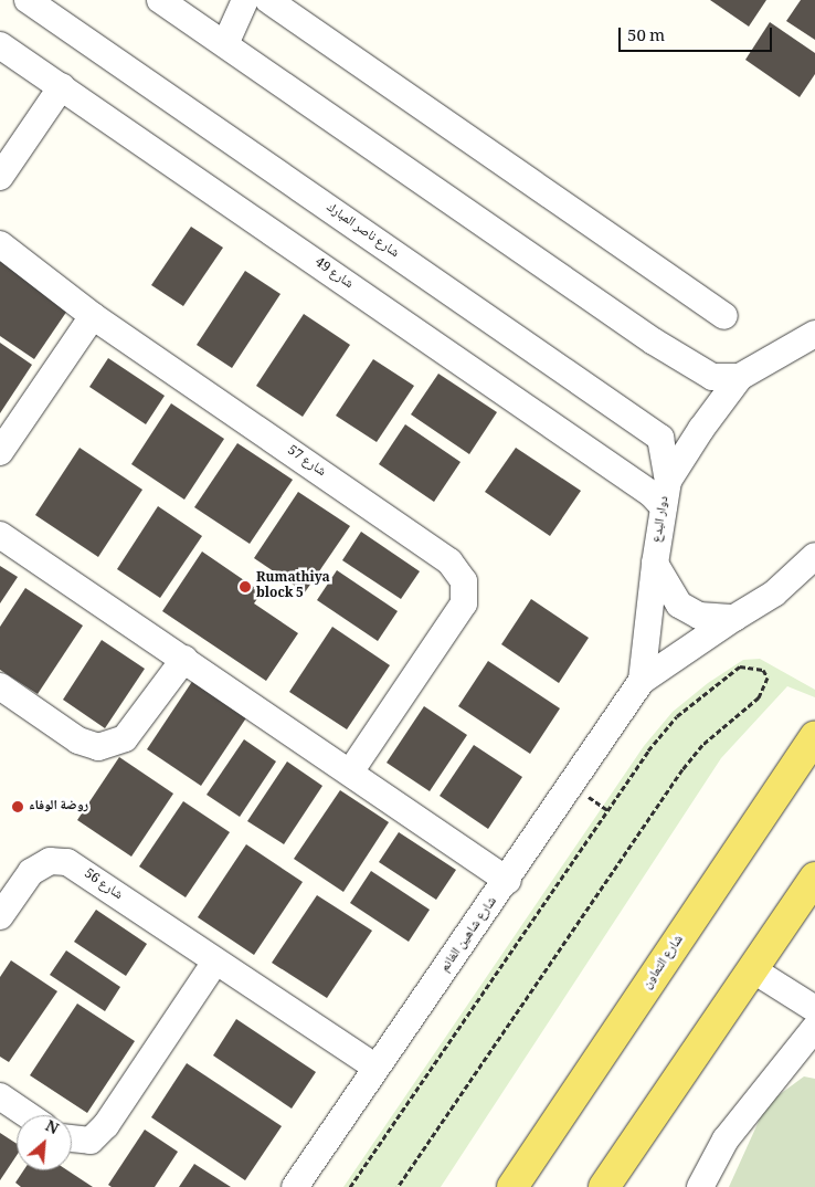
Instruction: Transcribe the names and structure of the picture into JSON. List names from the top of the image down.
{
  "streets": {
    "main road": ["شارع التعاون"],
    "street": [
      "شارع ناصر المبارك",
      "شارع 49",
      "شارع 57",
      "دوار البدع",
      "شارع 56",
      "شارع شاهين الغانم"
    ]
  },
  "crossings": [
    ["شارع ناصر المبارك", "دوار البدع"],
    ["شارع 49", "دوار البدع"],
    ["دوار البدع", "شارع شاهين الغانم"],
    ["شارع 56", "شارع شاهين الغانم"]
  ],
  "places": ["Rumathiya block 5", "روضة الوفاء"],
  "scale_bar": "50 m",
  "north": "top right"
}
